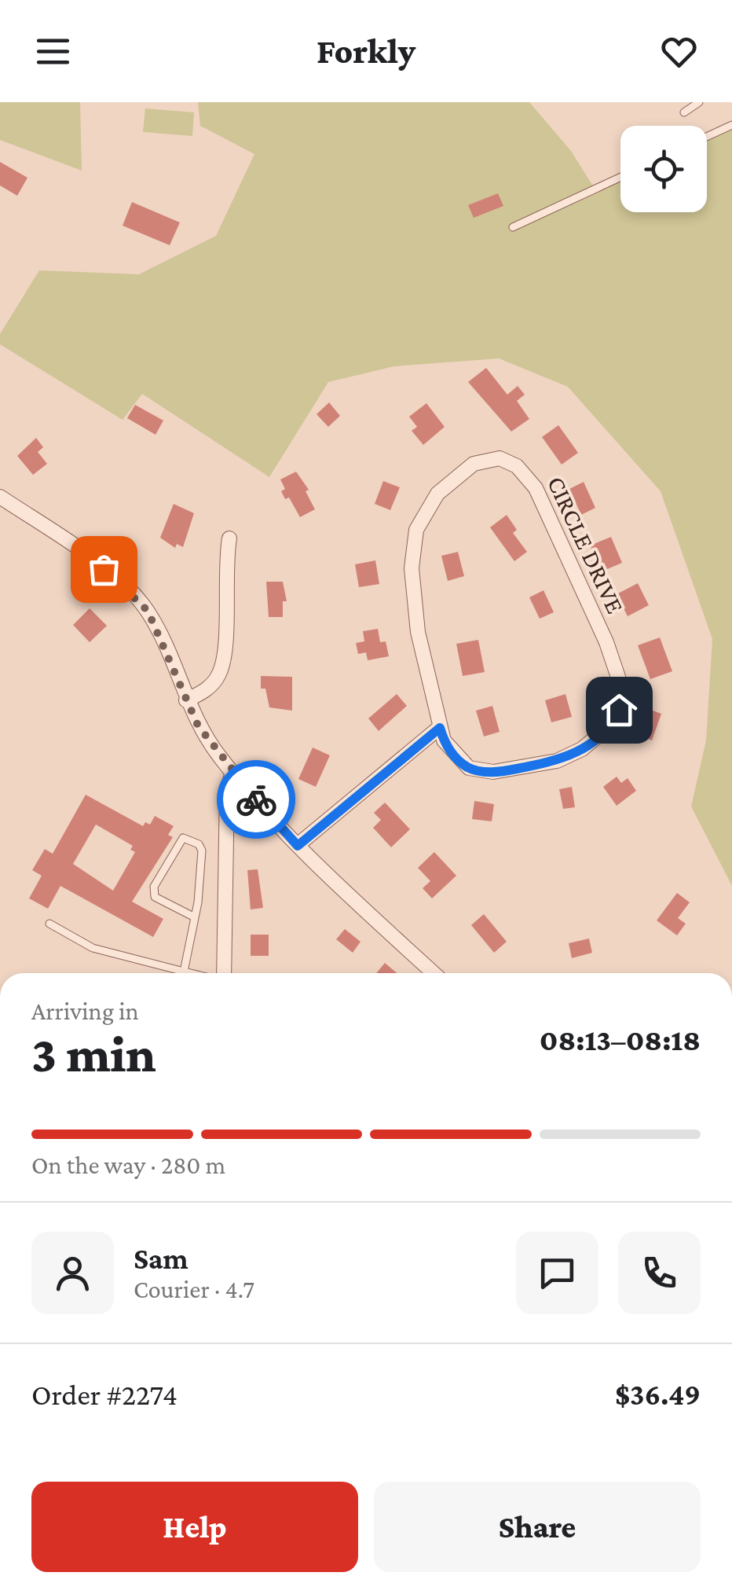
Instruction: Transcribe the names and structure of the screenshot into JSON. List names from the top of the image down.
{
  "streets": {
    "street": ["CIRCLE DRIVE"]
  },
  "page": {
    "header": "Forkly",
    "heading": ["3 min", "Arriving in", "08:13–08:18"],
    "panel": [
      "Sam",
      "Courier · 4.7",
      "Order #2274",
      "$36.49"
    ],
    "bar": "On the way · 280 m",
    "buttons": ["Help", "Share"]
  }
}
